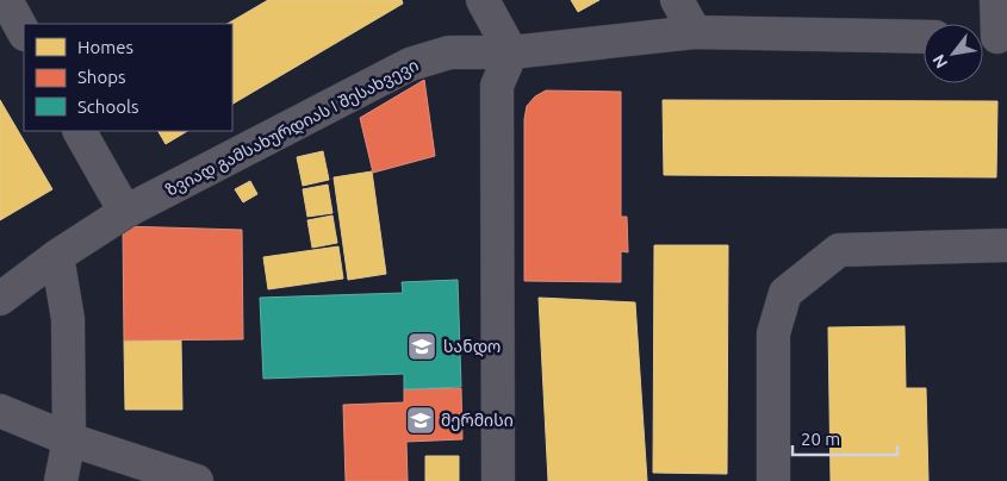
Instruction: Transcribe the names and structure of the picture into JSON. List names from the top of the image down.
{
  "streets": {
    "street": ["ზვიად გამსახურდიას I შესახვევი"]
  },
  "places": {
    "school or university": ["სანდო", "მერმისი"]
  },
  "legend": ["Homes", "Shops", "Schools"],
  "scale_bar": "20 m",
  "north": "bottom left"
}
